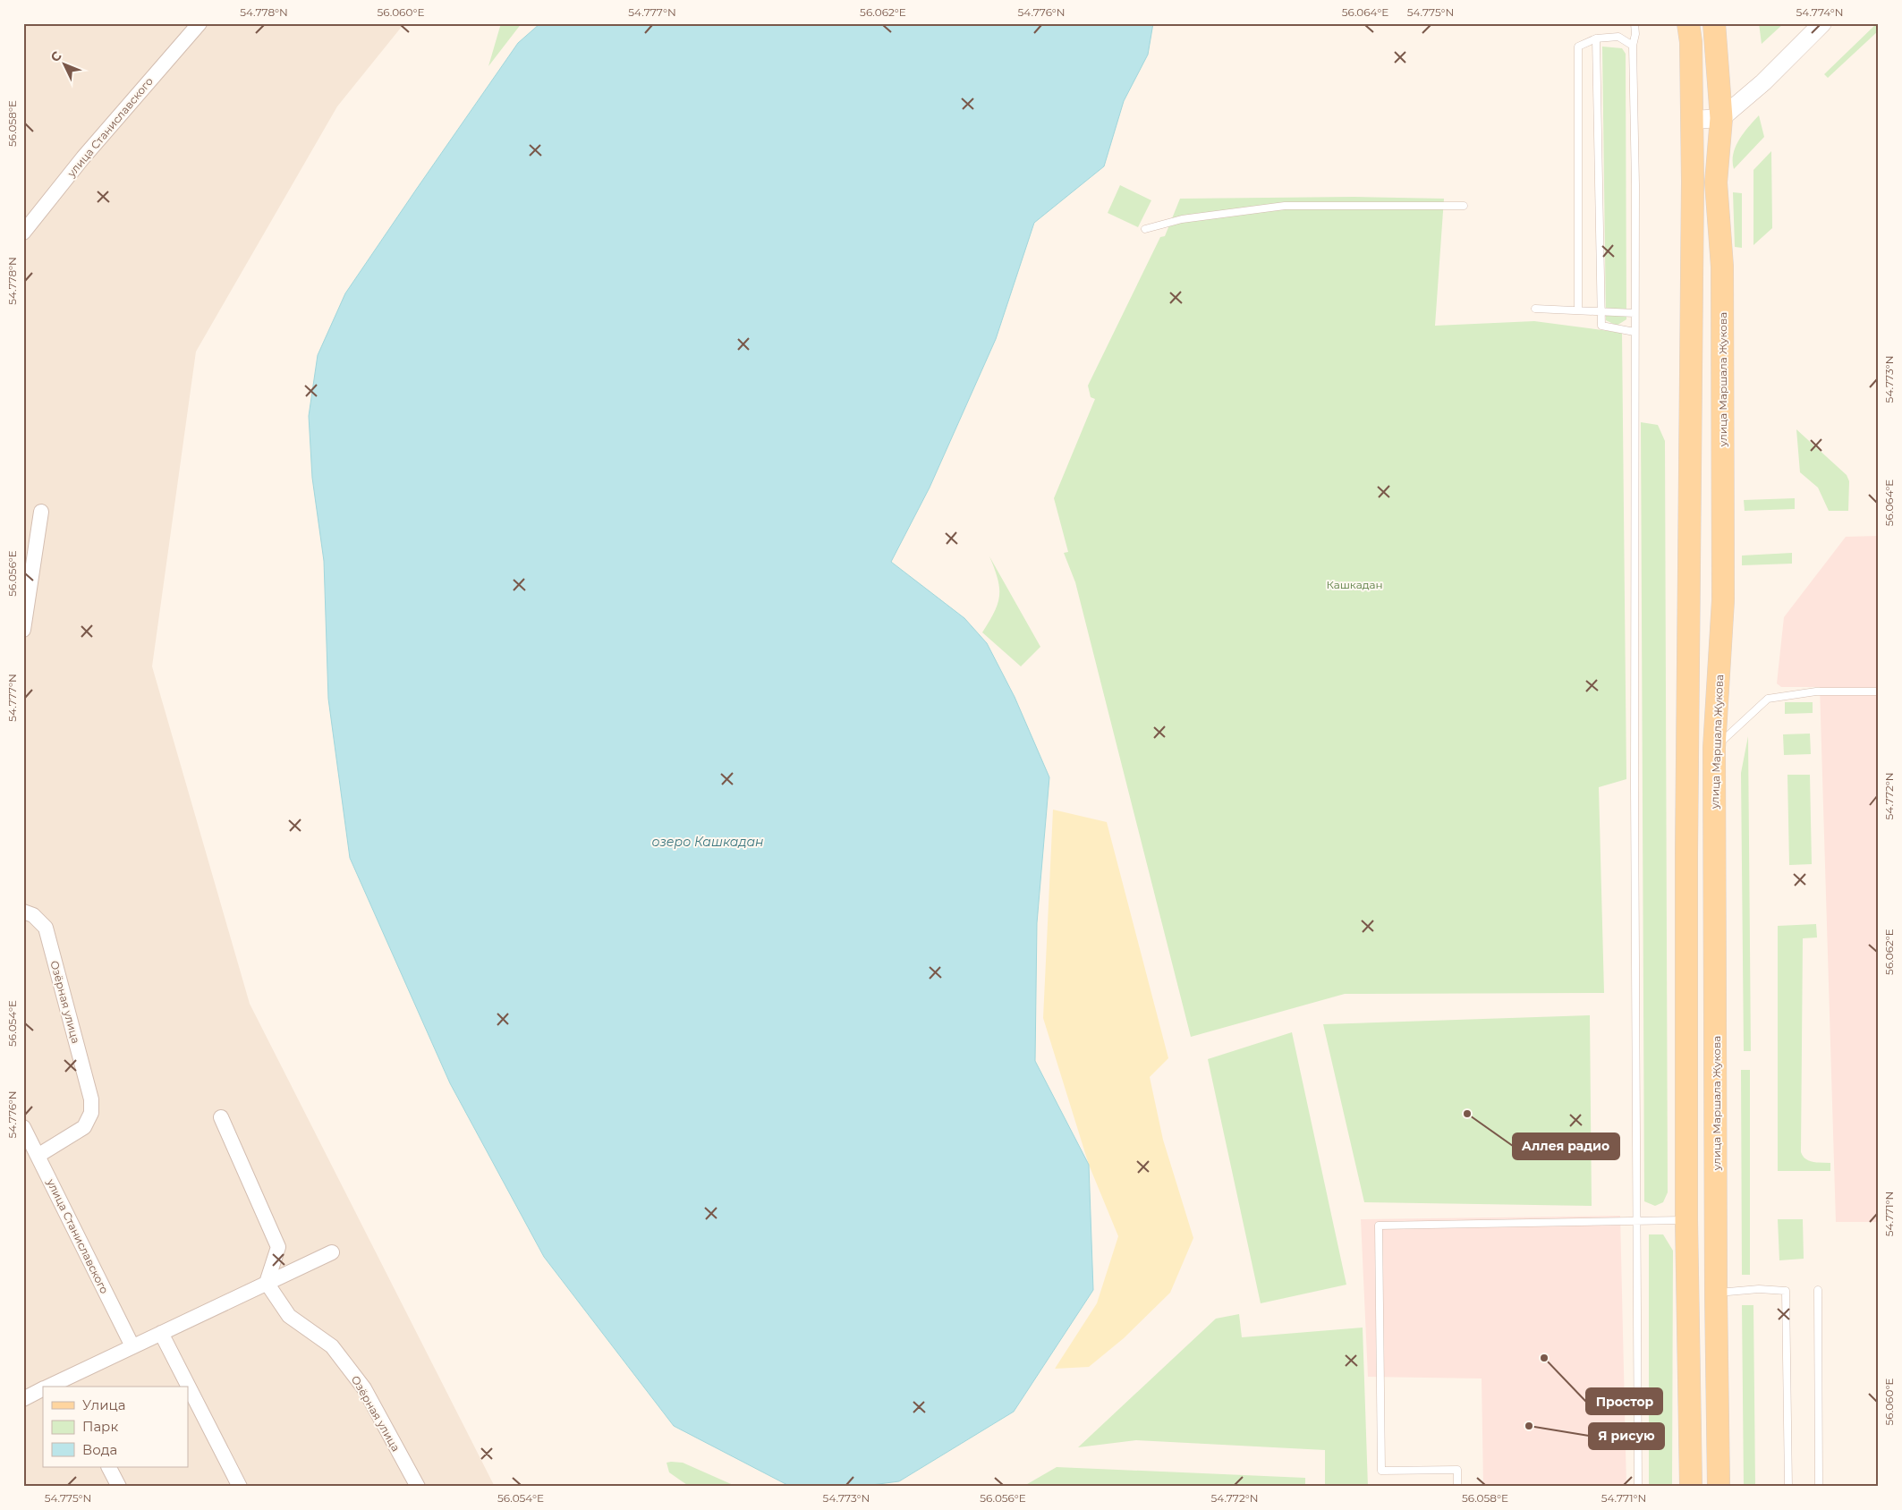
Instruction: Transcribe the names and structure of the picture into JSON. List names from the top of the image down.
{
  "streets": {
    "main road": ["улица Маршала Жукова"],
    "street": ["улица Станиславского", "Озёрная улица"]
  },
  "crossings": [
    ["улица Станиславского", "Озёрная улица"]
  ],
  "water": ["озеро Кашкадан"],
  "parks": ["Кашкадан"],
  "places": ["Аллея радио", "Простор", "Я рисую"],
  "legend": ["Улица", "Парк", "Вода"],
  "north": "top left",
  "coordinates": [
    "54.778°N",
    "56.060°E",
    "54.777°N",
    "56.062°E",
    "54.776°N",
    "56.064°E",
    "54.775°N",
    "54.774°N",
    "56.058°E",
    "54.773°N",
    "56.056°E",
    "54.772°N",
    "56.054°E",
    "54.771°N"
  ]
}
